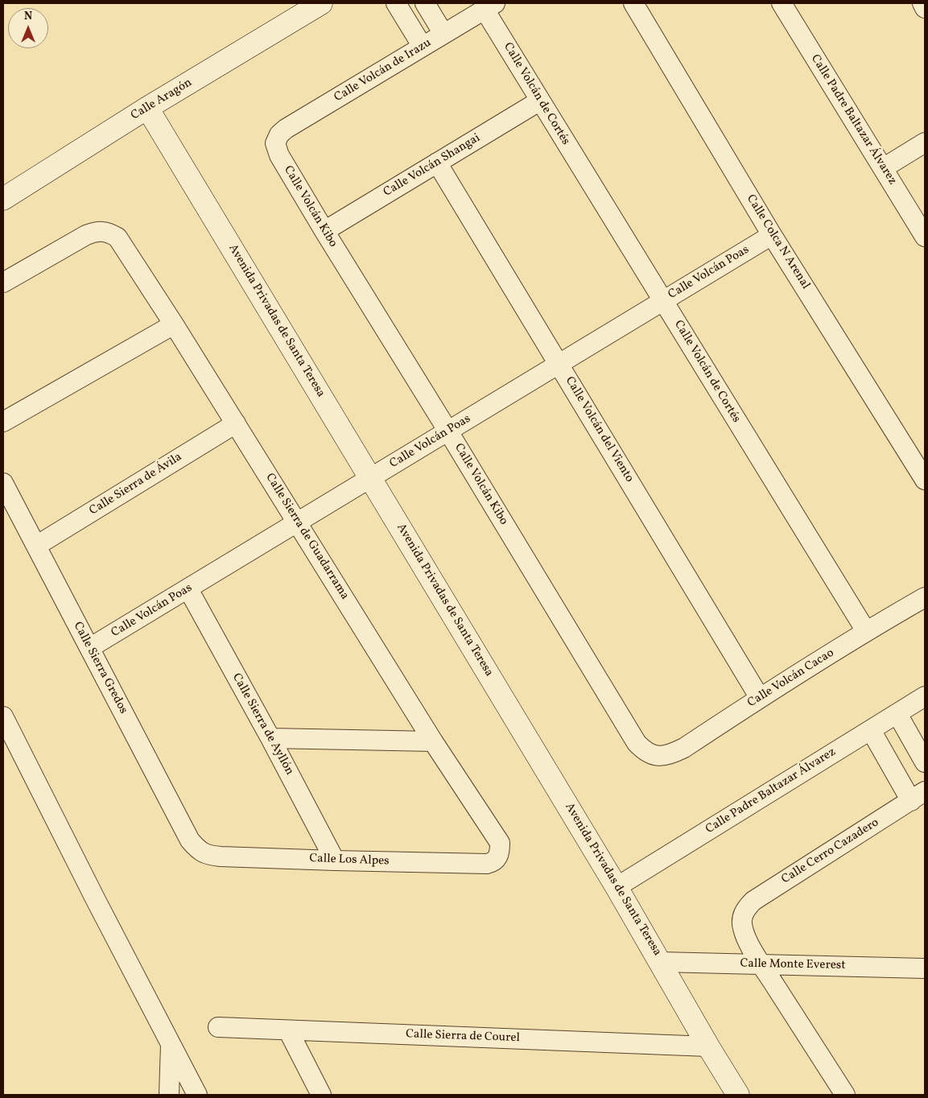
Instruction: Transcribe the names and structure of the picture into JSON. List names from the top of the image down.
{
  "streets": {
    "street": [
      "Calle Volcán de Irazu",
      "Calle Volcán de Cortés",
      "Calle Aragón",
      "Calle Padre Baltazar Álvarez",
      "Calle Volcán Shangai",
      "Calle Volcán Kibo",
      "Calle Colca N Arenal",
      "Calle Volcán Poas",
      "Avenida Privadas de Santa Teresa",
      "Calle Volcán del Viento",
      "Calle Sierra de Ávila",
      "Calle Sierra de Guadarrama",
      "Calle Sierra Gredos",
      "Calle Volcán Cacao",
      "Calle Sierra de Ayllón",
      "Calle Cerro Cazadero",
      "Calle Los Alpes",
      "Calle Monte Everest",
      "Calle Sierra de Courel"
    ]
  },
  "crossings": [
    ["Calle Volcán de Irazu", "Calle Volcán de Cortés"],
    ["Calle Volcán de Irazu", "Calle Volcán Kibo"],
    ["Calle Volcán de Cortés", "Calle Volcán Shangai"],
    ["Calle Volcán de Cortés", "Calle Volcán Poas"],
    ["Calle Volcán de Cortés", "Calle Volcán Cacao"],
    ["Calle Aragón", "Avenida Privadas de Santa Teresa"],
    ["Calle Padre Baltazar Álvarez", "Avenida Privadas de Santa Teresa"],
    ["Calle Volcán Shangai", "Calle Volcán Kibo"],
    ["Calle Volcán Shangai", "Calle Volcán del Viento"],
    ["Calle Volcán Kibo", "Calle Volcán Poas"],
    ["Calle Volcán Kibo", "Calle Volcán Cacao"],
    ["Calle Colca N Arenal", "Calle Volcán Poas"],
    ["Calle Volcán Poas", "Avenida Privadas de Santa Teresa"],
    ["Calle Volcán Poas", "Calle Volcán del Viento"],
    ["Calle Volcán Poas", "Calle Sierra de Guadarrama"],
    ["Calle Volcán Poas", "Calle Sierra Gredos"],
    ["Calle Volcán Poas", "Calle Sierra de Ayllón"],
    ["Avenida Privadas de Santa Teresa", "Calle Monte Everest"],
    ["Avenida Privadas de Santa Teresa", "Calle Sierra de Courel"],
    ["Calle Volcán del Viento", "Calle Volcán Cacao"],
    ["Calle Sierra de Ávila", "Calle Sierra de Guadarrama"],
    ["Calle Sierra de Ávila", "Calle Sierra Gredos"],
    ["Calle Sierra de Guadarrama", "Calle Los Alpes"],
    ["Calle Sierra Gredos", "Calle Los Alpes"],
    ["Calle Sierra de Ayllón", "Calle Los Alpes"],
    ["Calle Cerro Cazadero", "Calle Monte Everest"]
  ],
  "north": "top"
}
